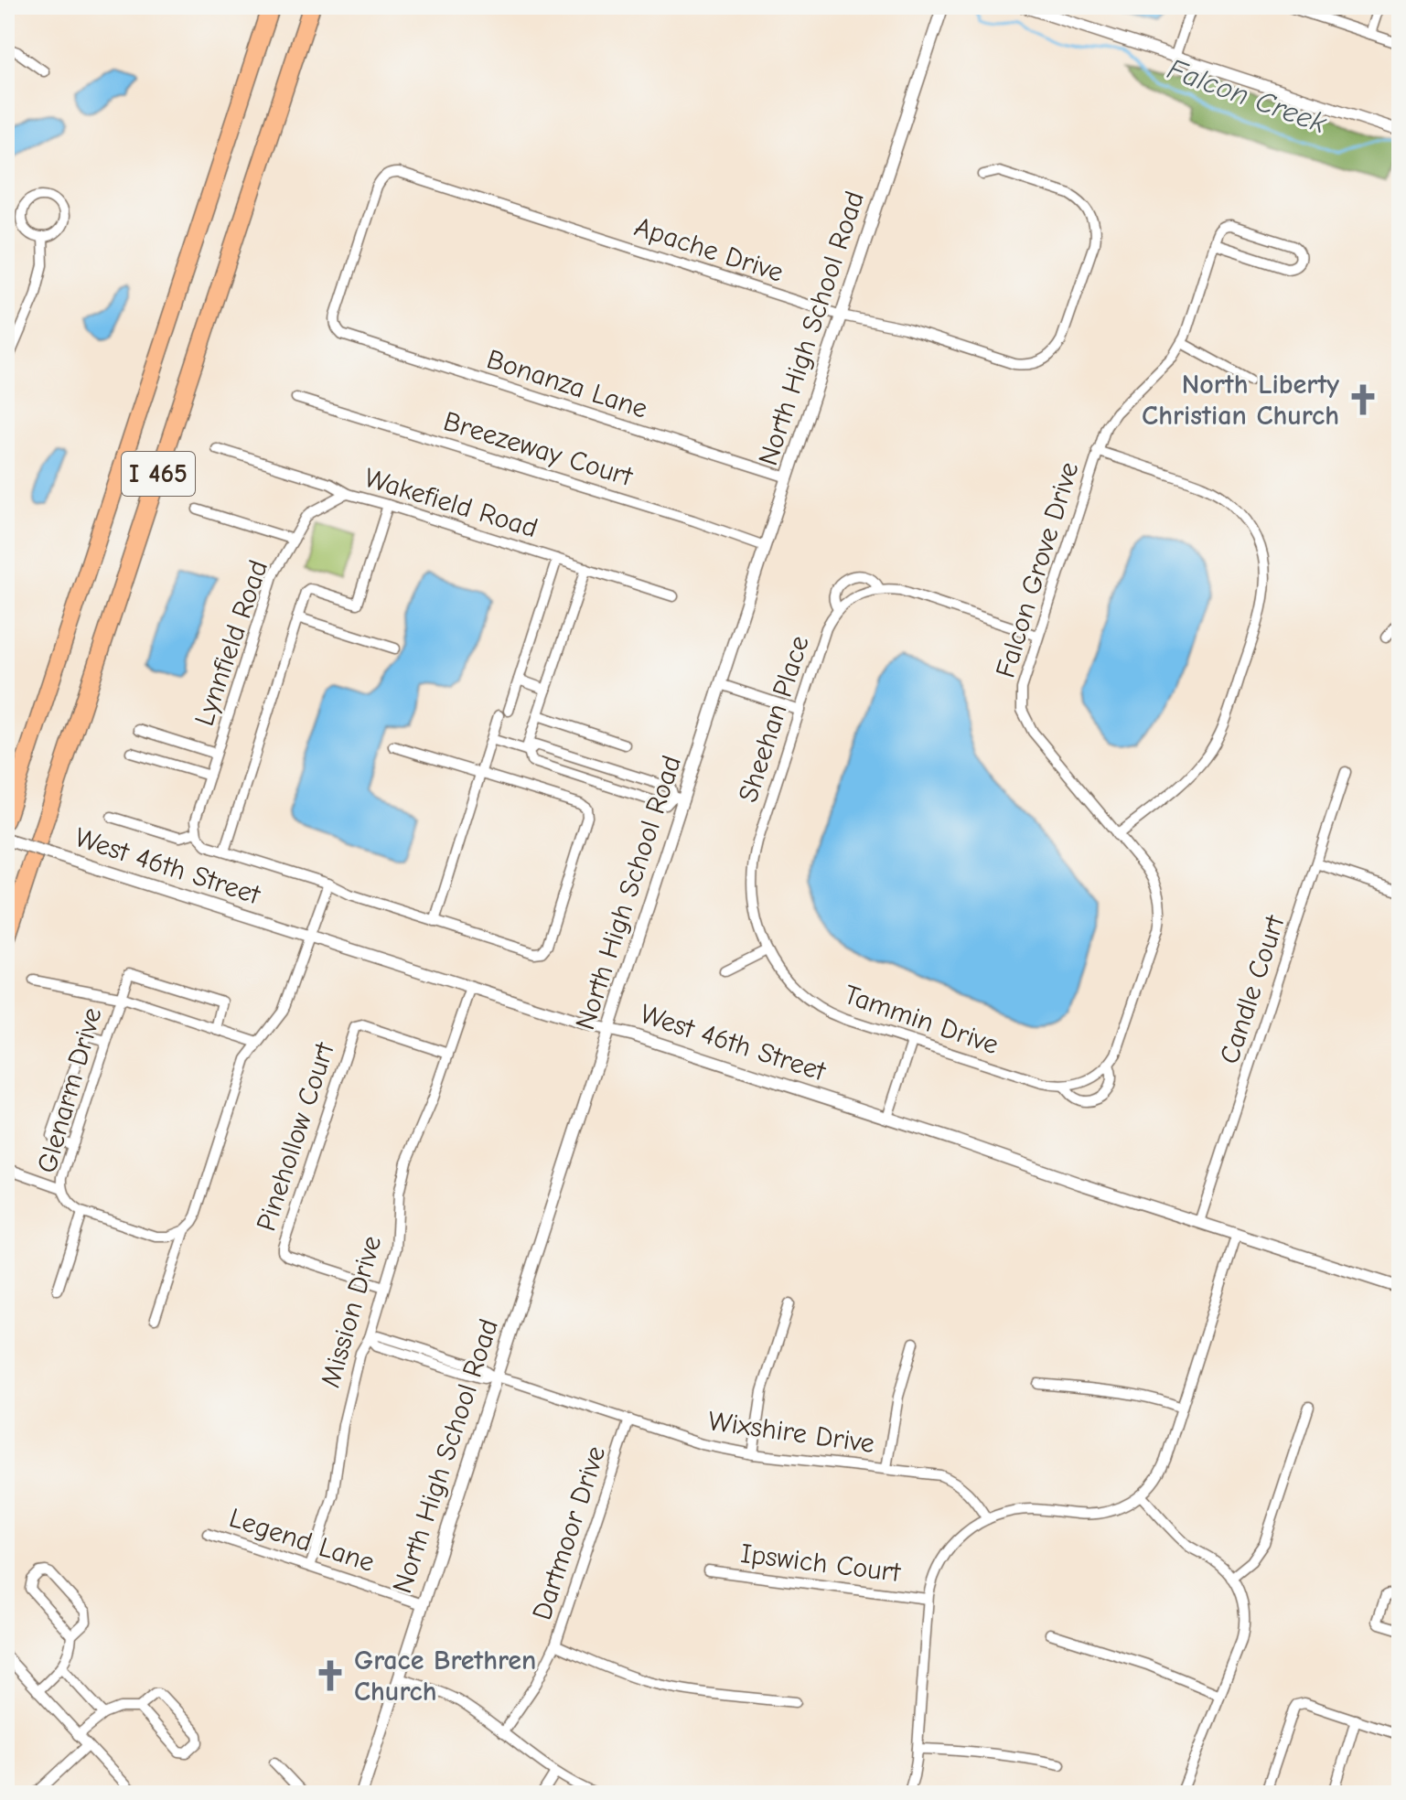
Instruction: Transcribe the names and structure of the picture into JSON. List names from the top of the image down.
{
  "streets": {
    "highway": ["I 465"],
    "street": [
      "Apache Drive",
      "North High School Road",
      "Bonanza Lane",
      "Breezeway Court",
      "Wakefield Road",
      "Falcon Grove Drive",
      "Lynnfield Road",
      "Sheehan Place",
      "West 46th Street",
      "Candle Court",
      "Tammin Drive",
      "Glenarm Drive",
      "Pinehollow Court",
      "Mission Drive",
      "Wixshire Drive",
      "Dartmoor Drive",
      "Legend Lane",
      "Ipswich Court"
    ]
  },
  "crossings": [
    ["Apache Drive", "North High School Road"],
    ["Apache Drive", "Bonanza Lane"],
    ["North High School Road", "Bonanza Lane"],
    ["North High School Road", "Breezeway Court"],
    ["North High School Road", "West 46th Street"],
    ["North High School Road", "Wixshire Drive"],
    ["North High School Road", "Legend Lane"],
    ["Wakefield Road", "Lynnfield Road"],
    ["Falcon Grove Drive", "Tammin Drive"],
    ["Sheehan Place", "Tammin Drive"],
    ["West 46th Street", "Candle Court"],
    ["West 46th Street", "Mission Drive"],
    ["Pinehollow Court", "Mission Drive"],
    ["Mission Drive", "Wixshire Drive"],
    ["Mission Drive", "Legend Lane"],
    ["Wixshire Drive", "Dartmoor Drive"]
  ],
  "water": ["Falcon Creek"],
  "places": {
    "church": ["North Liberty Christian Church", "Grace Brethren Church"]
  }
}
